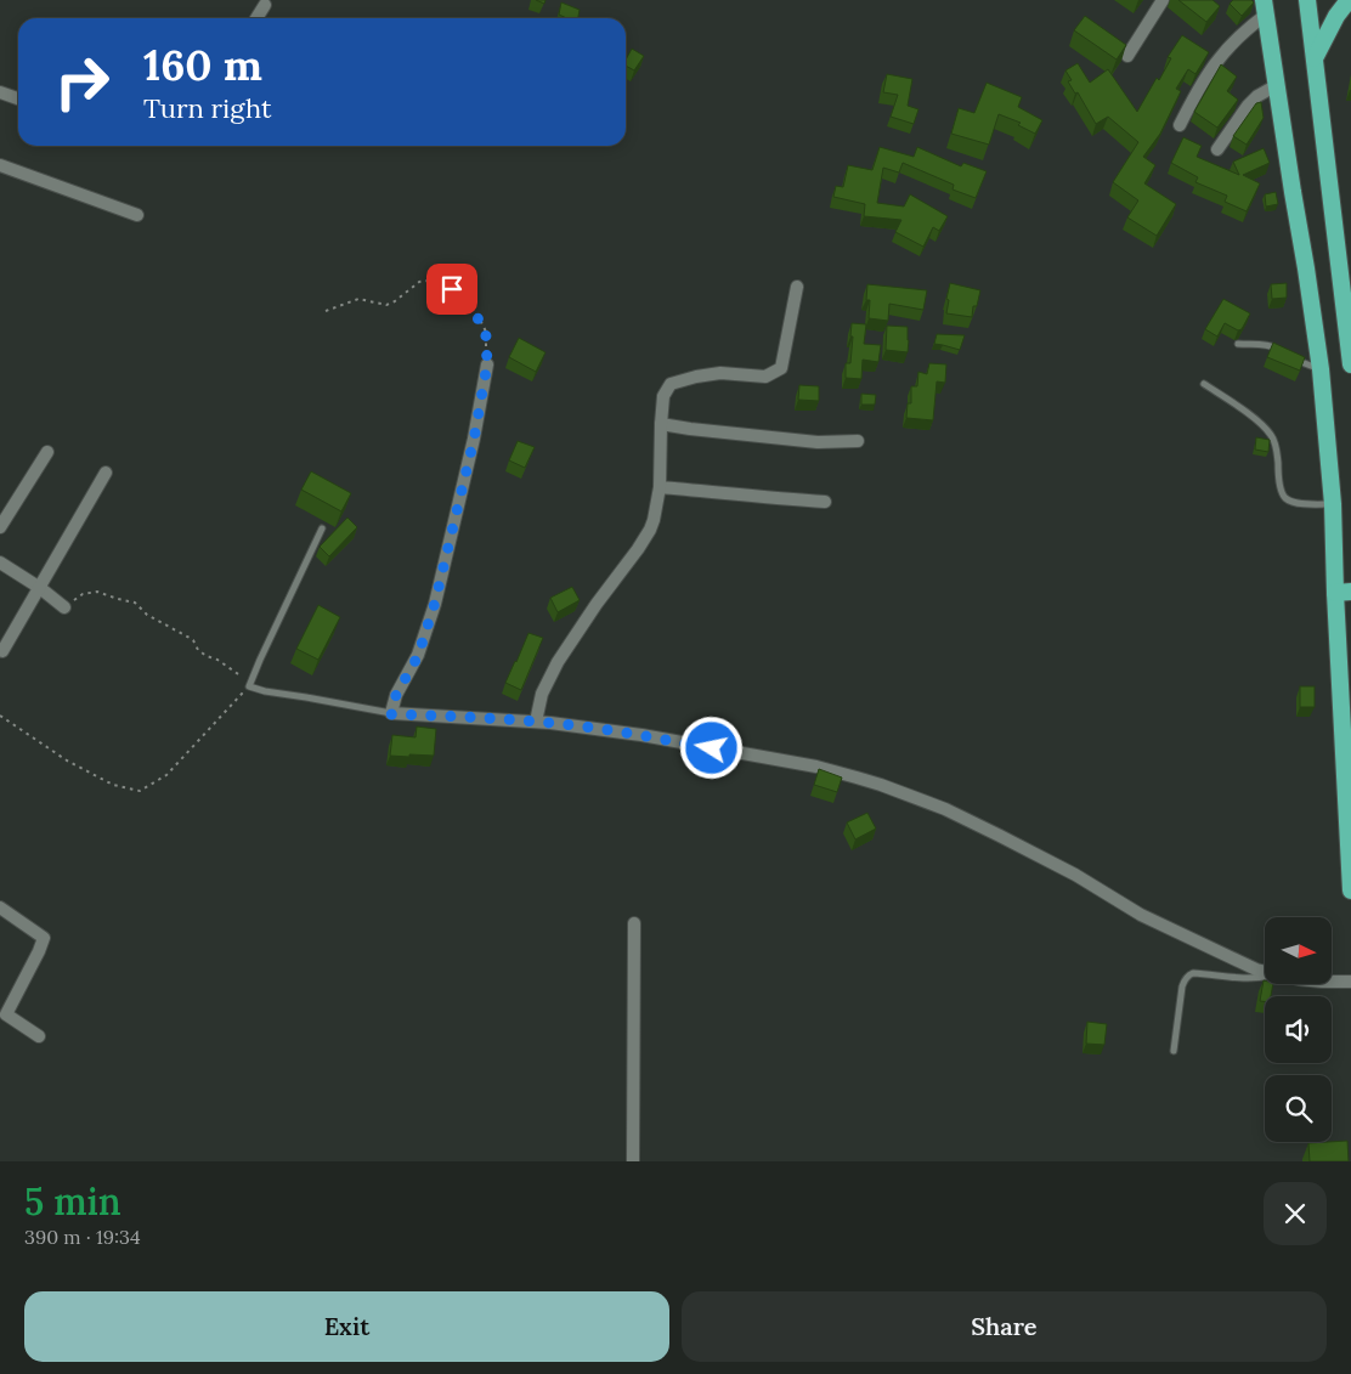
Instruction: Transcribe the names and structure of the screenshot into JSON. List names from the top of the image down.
{
  "north": "right",
  "page": {
    "turn": ["160 m", "Turn right"],
    "heading": ["5 min", "390 m · 19:34"],
    "buttons": ["Exit", "Share"]
  }
}
